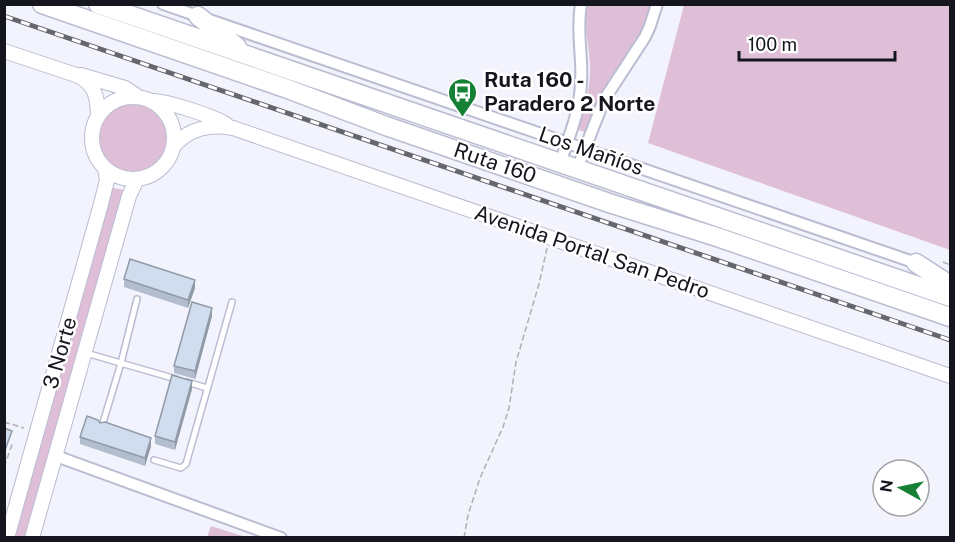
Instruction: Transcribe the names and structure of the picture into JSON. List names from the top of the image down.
{
  "streets": {
    "highway": ["Ruta 160"],
    "street": ["Los Mañíos", "Avenida Portal San Pedro", "3 Norte"]
  },
  "crossings": [
    ["Avenida Portal San Pedro", "3 Norte"]
  ],
  "places": {
    "bus stop": ["Ruta 160 - Paradero 2 Norte"]
  },
  "scale_bar": "100 m",
  "north": "left"
}
